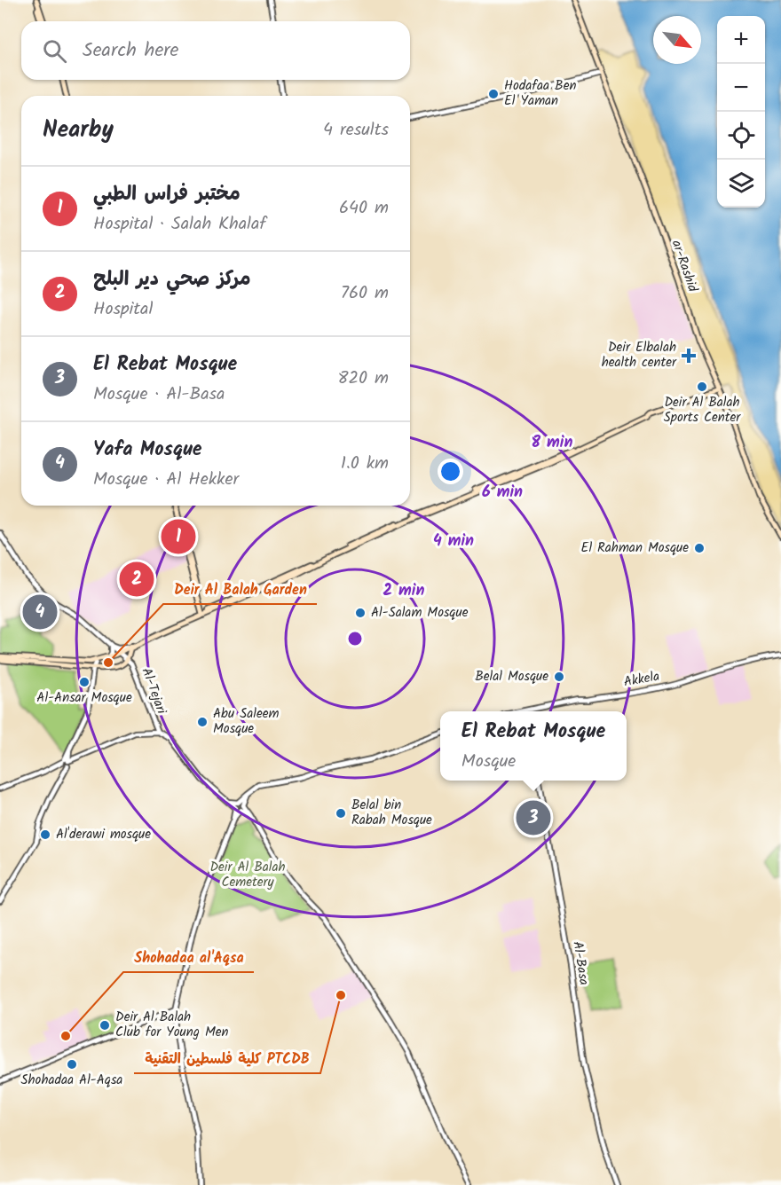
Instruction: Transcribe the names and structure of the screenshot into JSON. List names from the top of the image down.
{
  "streets": {
    "main road": ["ar-Rashid"],
    "street": ["Akkela", "Al-Tejari", "Al-Basa"]
  },
  "parks": ["Deir Al Balah Cemetery"],
  "places": {
    "other": [
      "Hodafaa Ben El Yaman",
      "Deir Al Balah Sports Center",
      "El Rahman Mosque",
      "Al-Salam Mosque",
      "Deir Al Balah Garden",
      "Belal Mosque",
      "Al-Ansar Mosque",
      "Abu Saleem Mosque",
      "Belal bin Rabah Mosque",
      "Al'derawi mosque",
      "كلية فلسطين التقنية PTCDB",
      "Deir Al Balah Club for Young Men",
      "Shohadaa al'Aqsa",
      "Shohadaa Al-Aqsa"
    ],
    "health": ["Deir Elbalah health center"]
  },
  "north": "bottom right",
  "page": {
    "map_buttons": ["+", "−"],
    "search": "Search here",
    "heading": ["Nearby", "4 results"],
    "list": [
      {
        "mark": "1",
        "name": "مختبر فراس الطبي",
        "note": "Hospital · Salah Khalaf",
        "value": "640 m"
      },
      {
        "mark": "2",
        "name": "مركز صحي دير البلح",
        "note": "Hospital",
        "value": "760 m"
      },
      {
        "mark": "3",
        "name": "El Rebat Mosque",
        "note": "Mosque · Al-Basa",
        "value": "820 m"
      },
      {
        "mark": "4",
        "name": "Yafa Mosque",
        "note": "Mosque · Al Hekker",
        "value": "1.0 km"
      }
    ],
    "pins": [
      "1",
      "2",
      "4",
      "3"
    ],
    "popup": ["El Rebat Mosque", "Mosque"]
  },
  "rings": [
    "8 min",
    "6 min",
    "4 min",
    "2 min"
  ]
}
